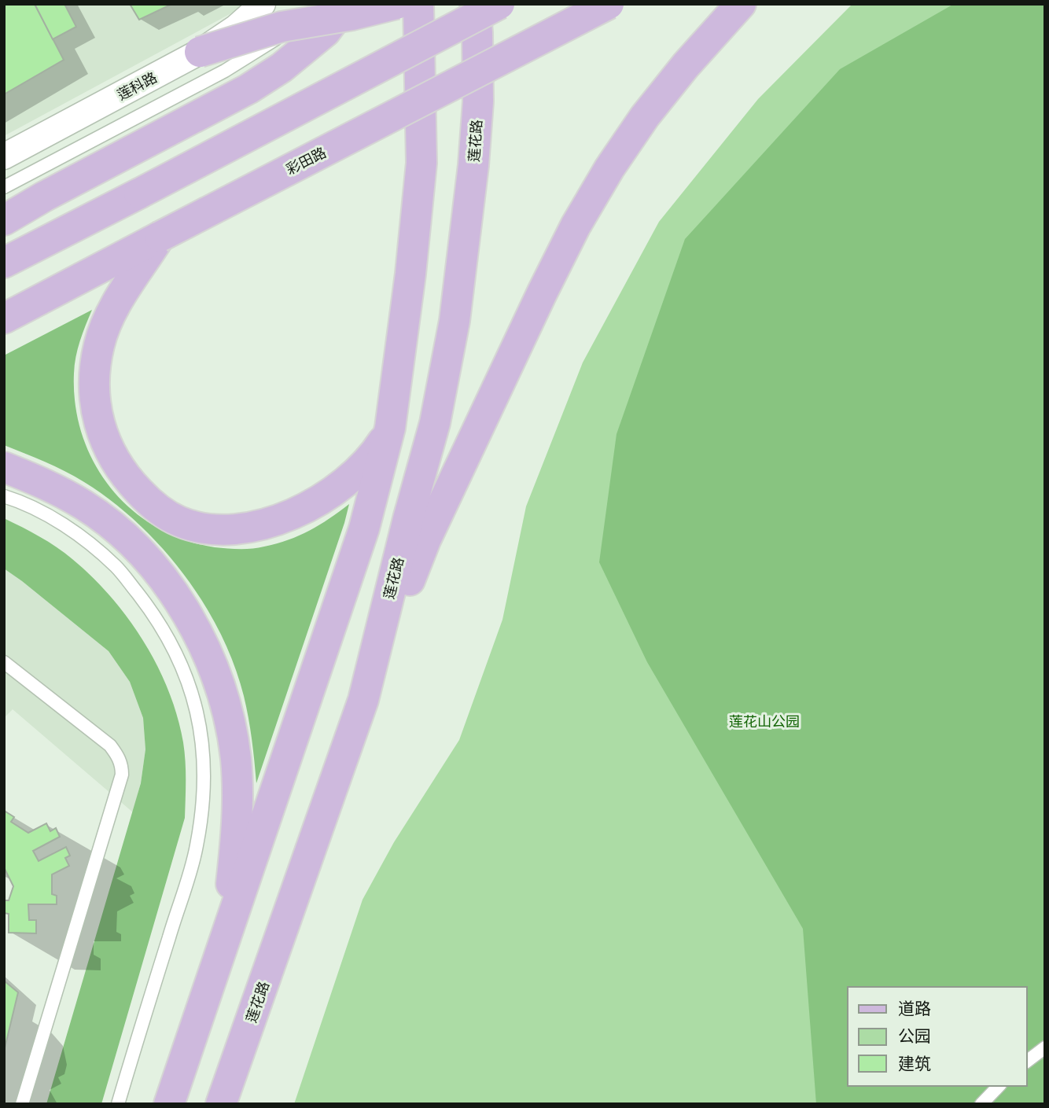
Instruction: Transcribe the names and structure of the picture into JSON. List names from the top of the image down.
{
  "streets": {
    "main road": ["莲花路", "彩田路"],
    "street": ["莲科路"]
  },
  "parks": ["莲花山公园"],
  "legend": ["道路", "公园", "建筑"]
}
